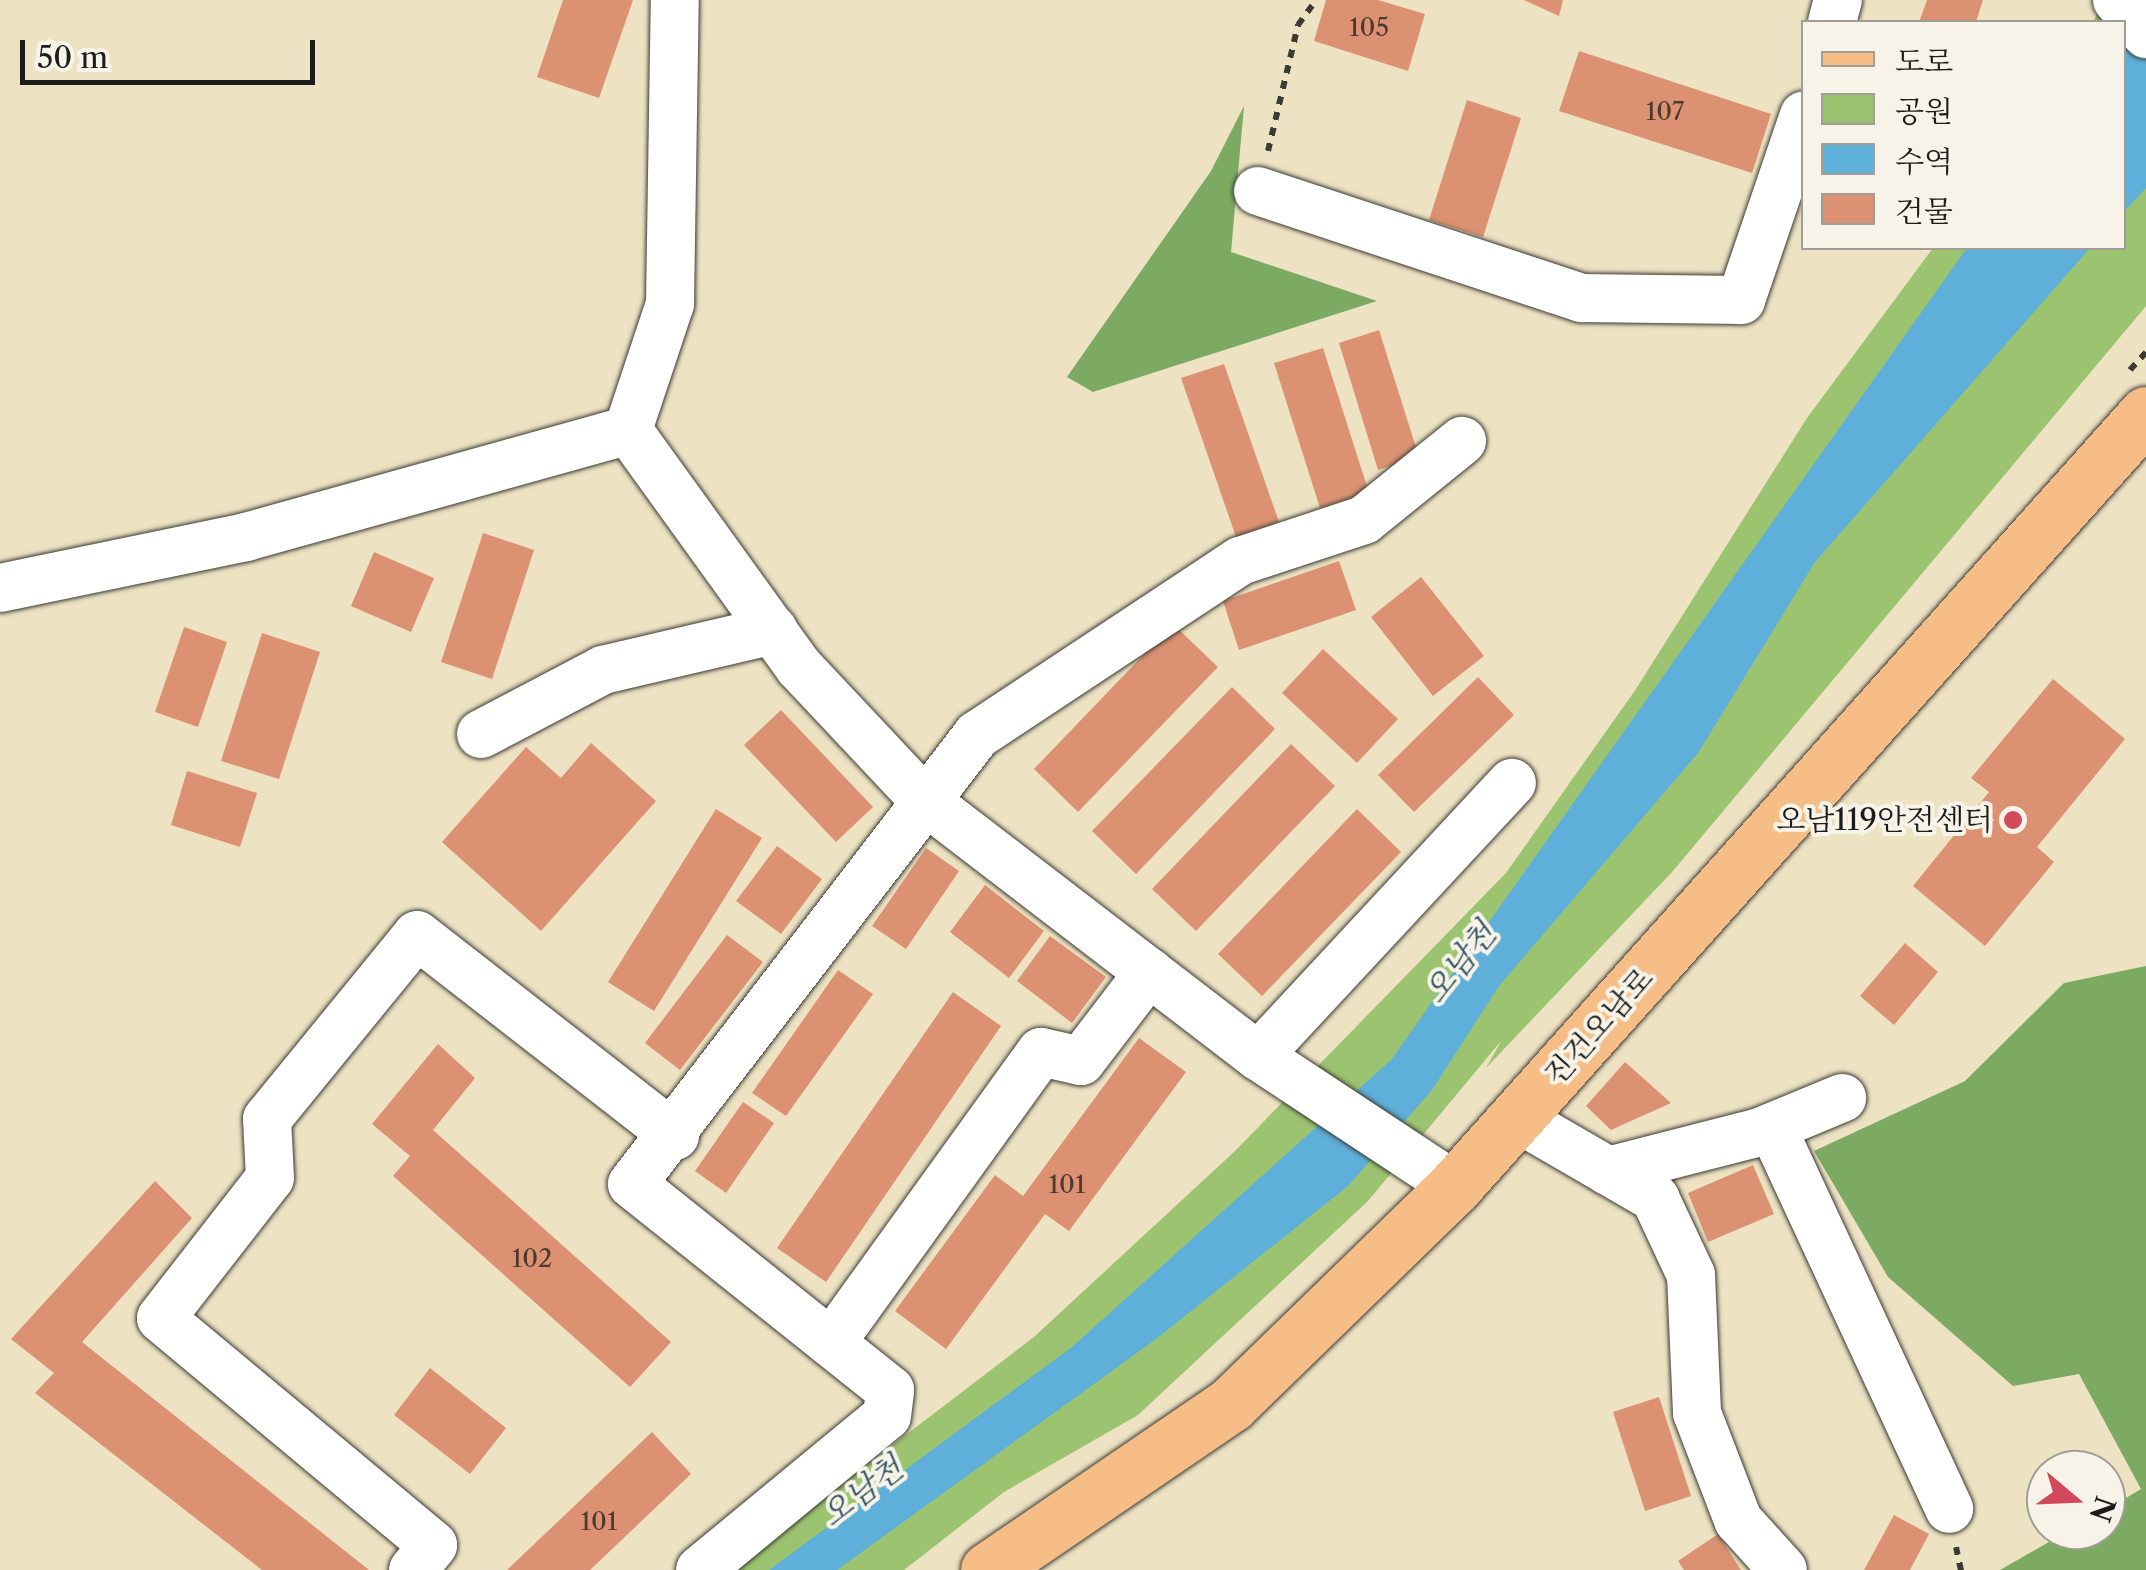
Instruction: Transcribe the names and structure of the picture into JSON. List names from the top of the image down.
{
  "streets": {
    "main road": ["진건오남로"]
  },
  "water": ["오남천"],
  "places": ["오남119안전센터"],
  "house_numbers": [
    "105",
    "107",
    "101",
    "102",
    "101"
  ],
  "legend": [
    "도로",
    "공원",
    "수역",
    "건물"
  ],
  "scale_bar": "50 m",
  "north": "right"
}
